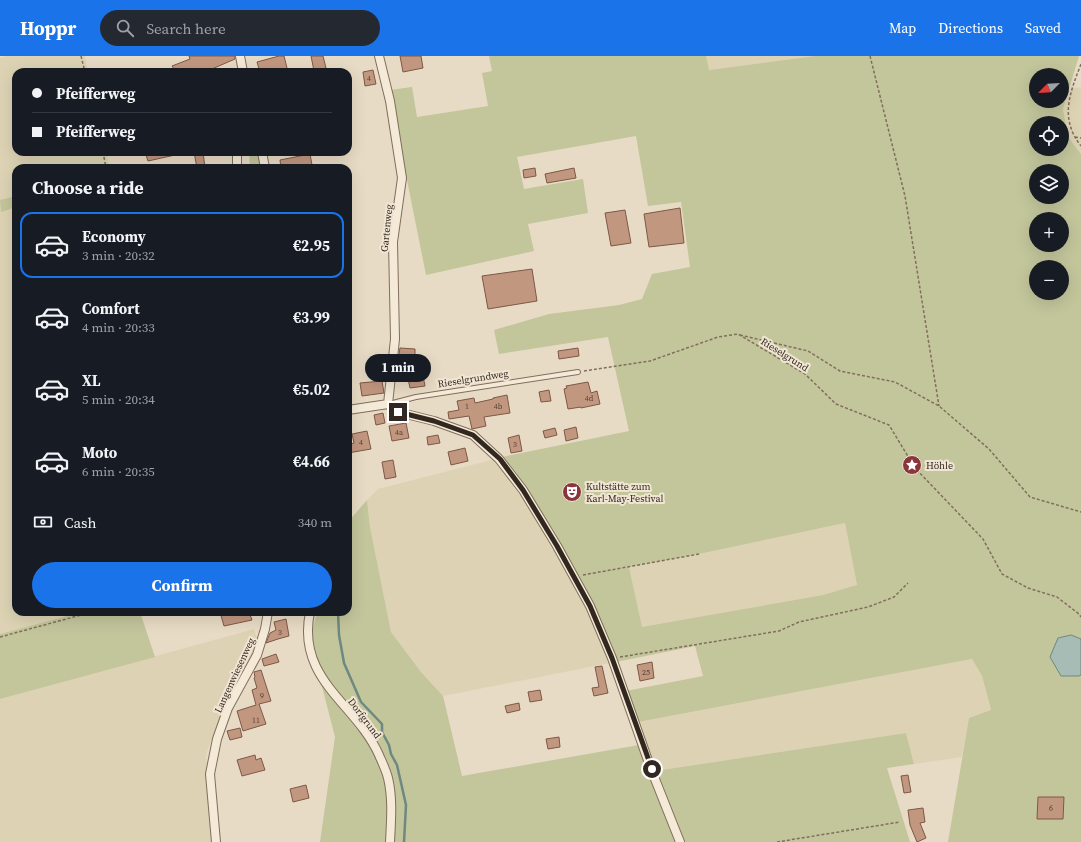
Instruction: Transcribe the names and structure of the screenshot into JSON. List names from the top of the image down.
{
  "streets": {
    "street": [
      "Gartenweg",
      "Rieselgrundweg",
      "Langenwiesenweg",
      "Dorfgrund"
    ],
    "path": ["Rieselgrund"]
  },
  "crossings": [
    ["Gartenweg", "Rieselgrundweg"]
  ],
  "places": {
    "place": ["Höhle"],
    "theatre": ["Kultstätte zum Karl-May-Festival"]
  },
  "house_numbers": [
    "4",
    "4d",
    "1",
    "4b",
    "4a",
    "4",
    "3",
    "3",
    "25",
    "9",
    "11",
    "6"
  ],
  "north": "bottom left",
  "page": {
    "header": "Hoppr",
    "search": "Search here",
    "nav": ["Map", "Directions", "Saved"],
    "map_buttons": ["+", "−"],
    "banner": ["Pfeifferweg", "Pfeifferweg"],
    "heading": "Choose a ride",
    "list": [
      {
        "name": "Economy",
        "note": "3 min · 20:32",
        "value": "€2.95"
      },
      {
        "name": "Comfort",
        "note": "4 min · 20:33",
        "value": "€3.99"
      },
      {
        "name": "XL",
        "note": "5 min · 20:34",
        "value": "€5.02"
      },
      {
        "name": "Moto",
        "note": "6 min · 20:35",
        "value": "€4.66"
      }
    ],
    "bubble": "1 min",
    "pay": ["Cash", "340 m"],
    "buttons": "Confirm"
  }
}
